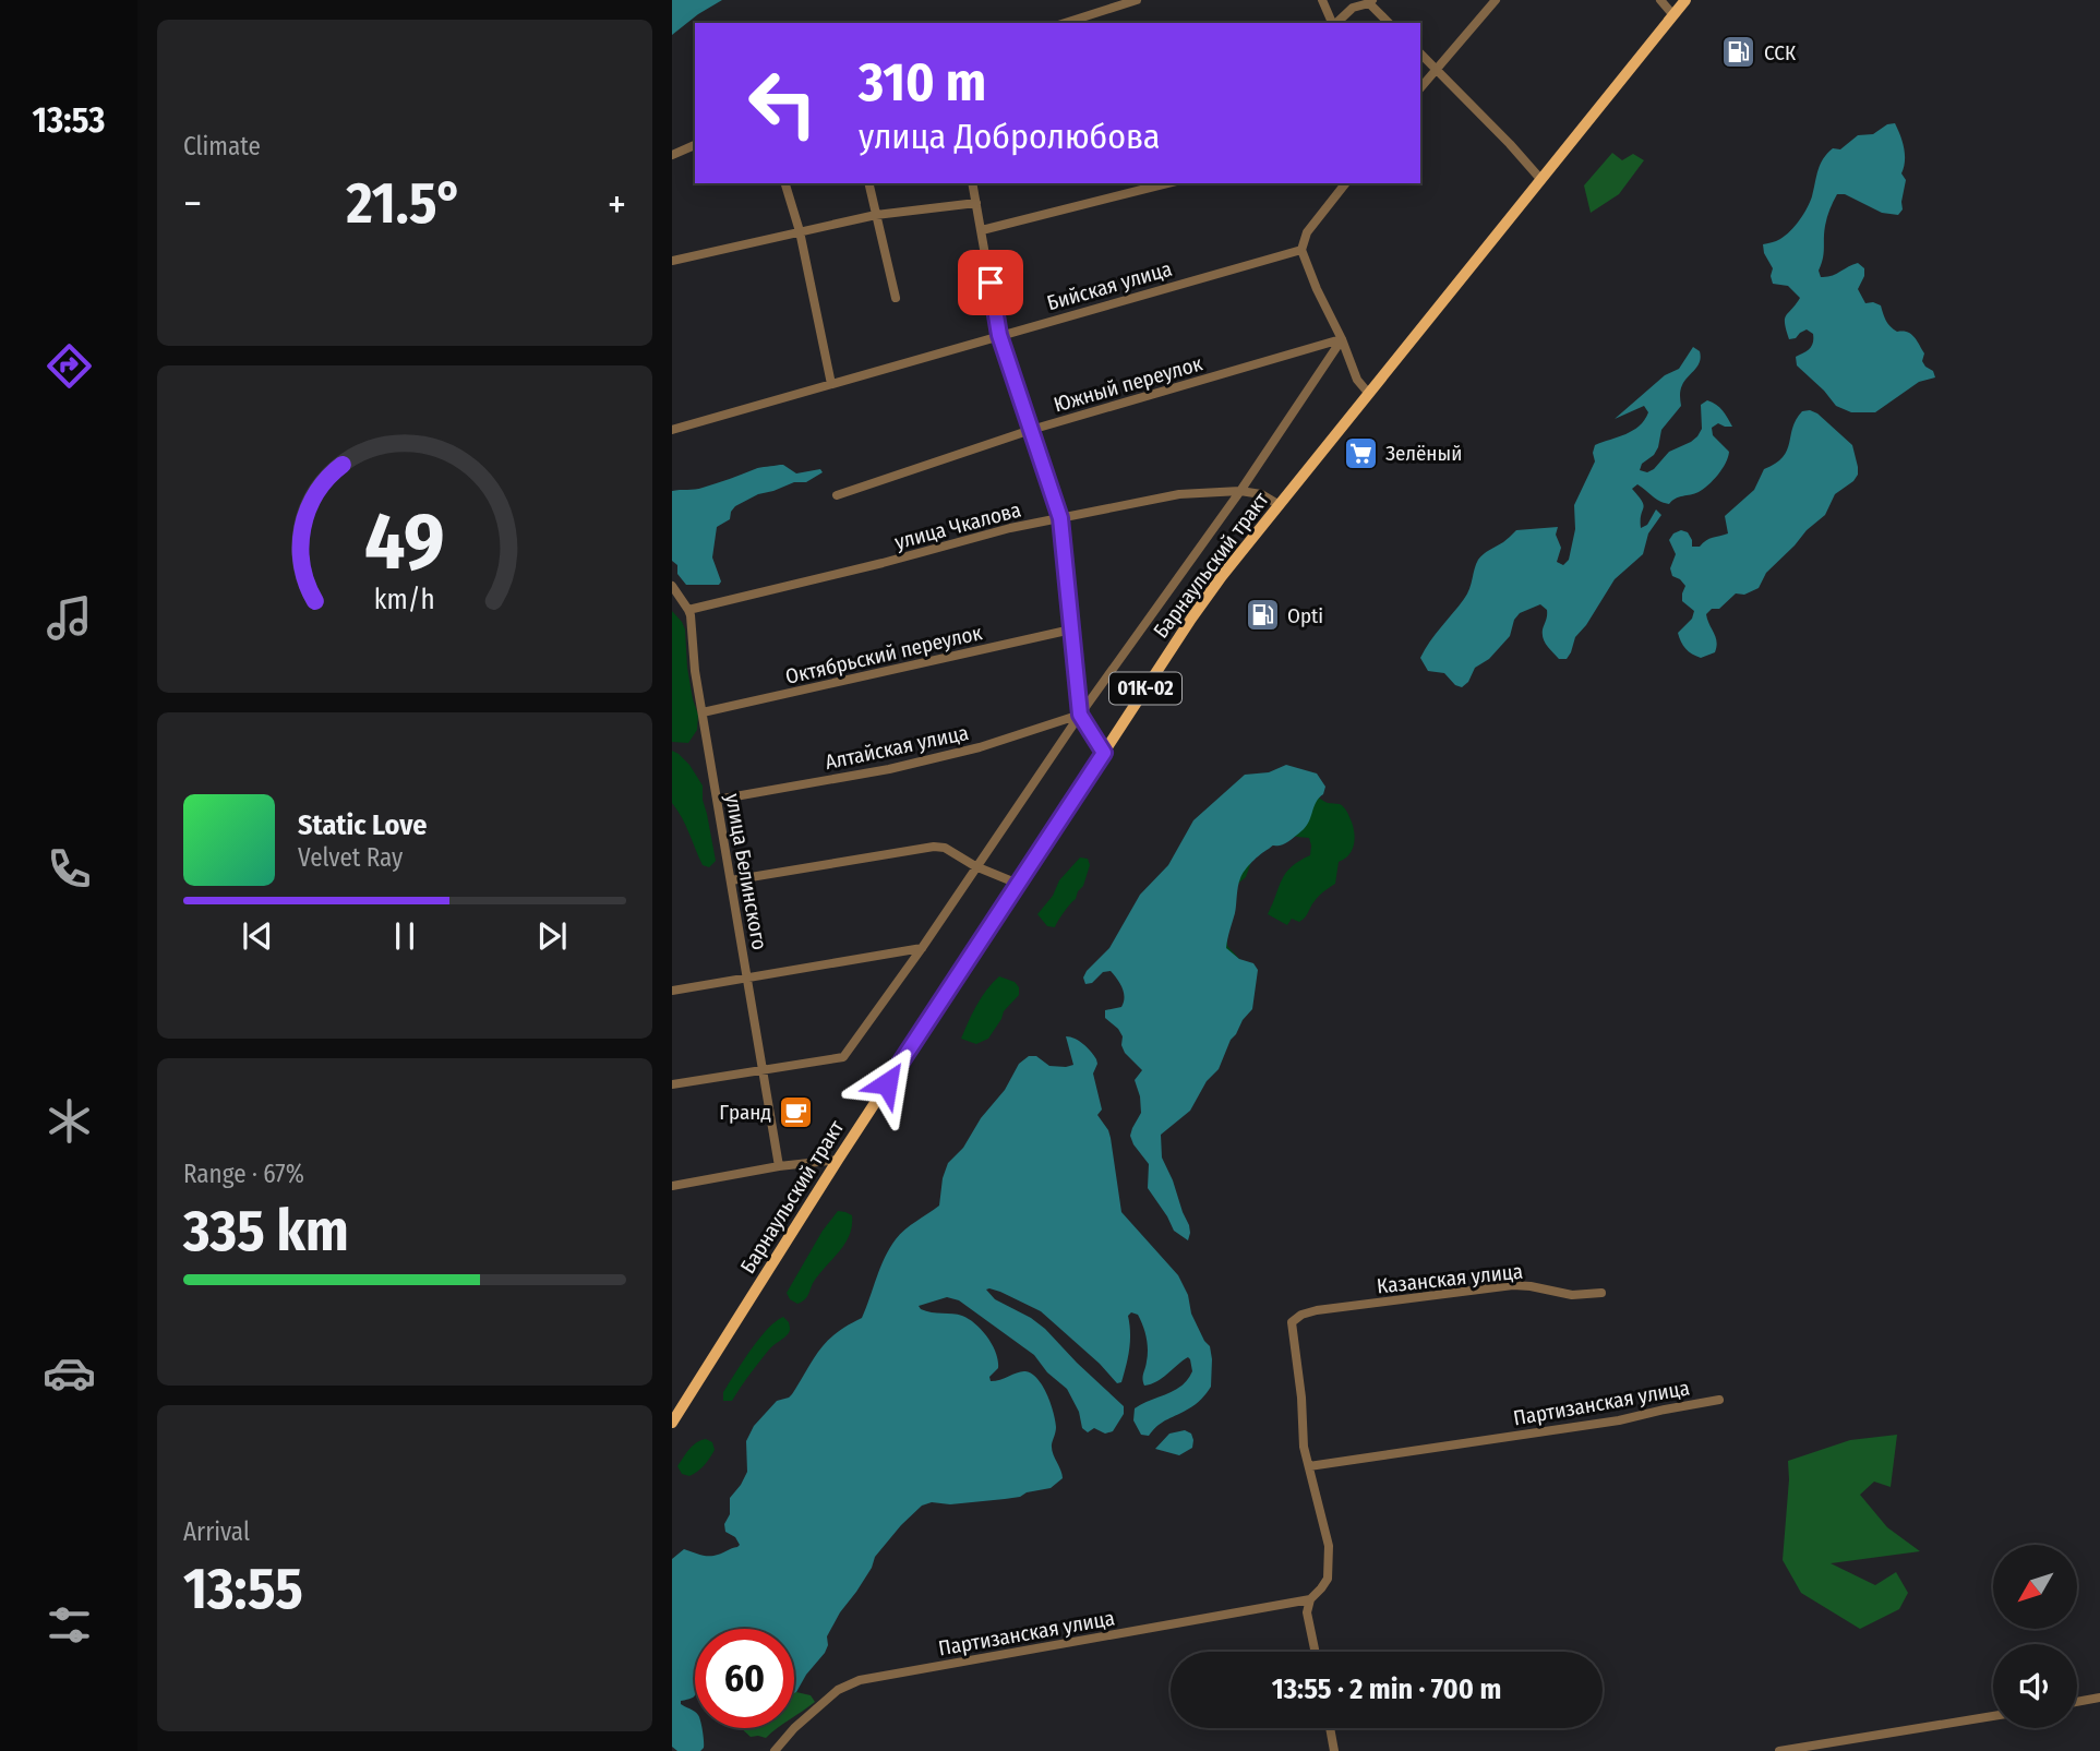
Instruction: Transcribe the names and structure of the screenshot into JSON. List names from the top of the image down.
{
  "streets": {
    "main road": ["Барнаульский тракт", "01К-02"],
    "street": [
      "Бийская улица",
      "Южный переулок",
      "улица Чкалова",
      "Октябрьский переулок",
      "Алтайская улица",
      "улица Белинского",
      "Казанская улица",
      "Партизанская улица"
    ]
  },
  "crossings": [
    ["улица Чкалова", "Барнаульский тракт"],
    ["улица Чкалова", "улица Белинского"],
    ["Октябрьский переулок", "улица Белинского"],
    ["Алтайская улица", "улица Белинского"],
    ["Казанская улица", "Партизанская улица"]
  ],
  "places": {
    "fuel station": ["ССК", "Opti"],
    "supermarket": ["Зелёный"],
    "cafe": ["Гранд"]
  },
  "north": "bottom left",
  "page": {
    "tabs": "13:53",
    "tile": [
      "Climate",
      ["Range · 67%", "335 km"],
      ["Arrival", "13:55"]
    ],
    "turn": ["310 m", "улица Добролюбова"],
    "heat": ["−", "21.5°", "+"],
    "song": ["Static Love", "Velvet Ray"],
    "limit": "60",
    "trip": "13:55 · 2 min · 700 m",
    "gauge": ["49", "km/h"]
  }
}
